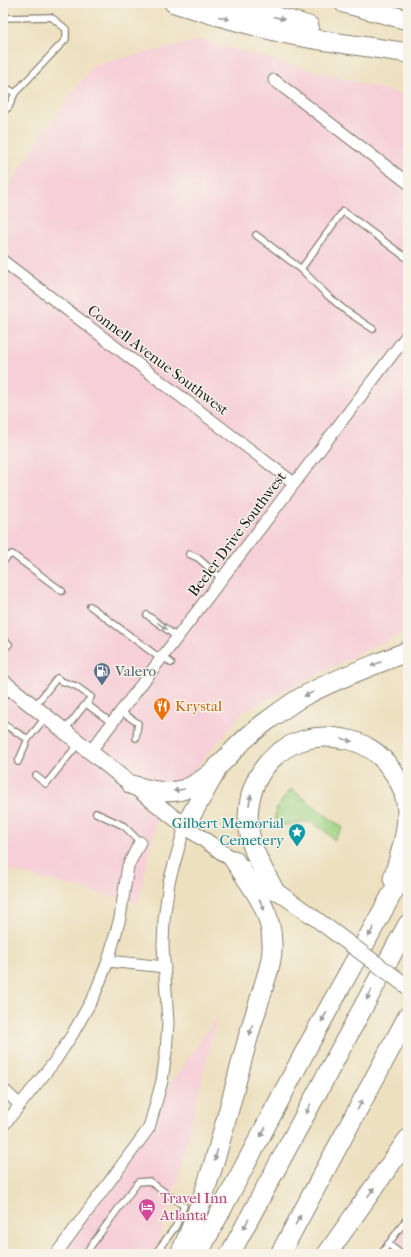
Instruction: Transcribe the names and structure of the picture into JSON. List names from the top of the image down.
{
  "streets": {
    "street": ["Connell Avenue Southwest", "Beeler Drive Southwest"]
  },
  "crossings": [
    ["Connell Avenue Southwest", "Beeler Drive Southwest"]
  ],
  "places": {
    "fuel station": ["Valero"],
    "restaurant": ["Krystal"],
    "place": ["Gilbert Memorial Cemetery"],
    "hotel": ["Travel Inn Atlanta"]
  }
}
